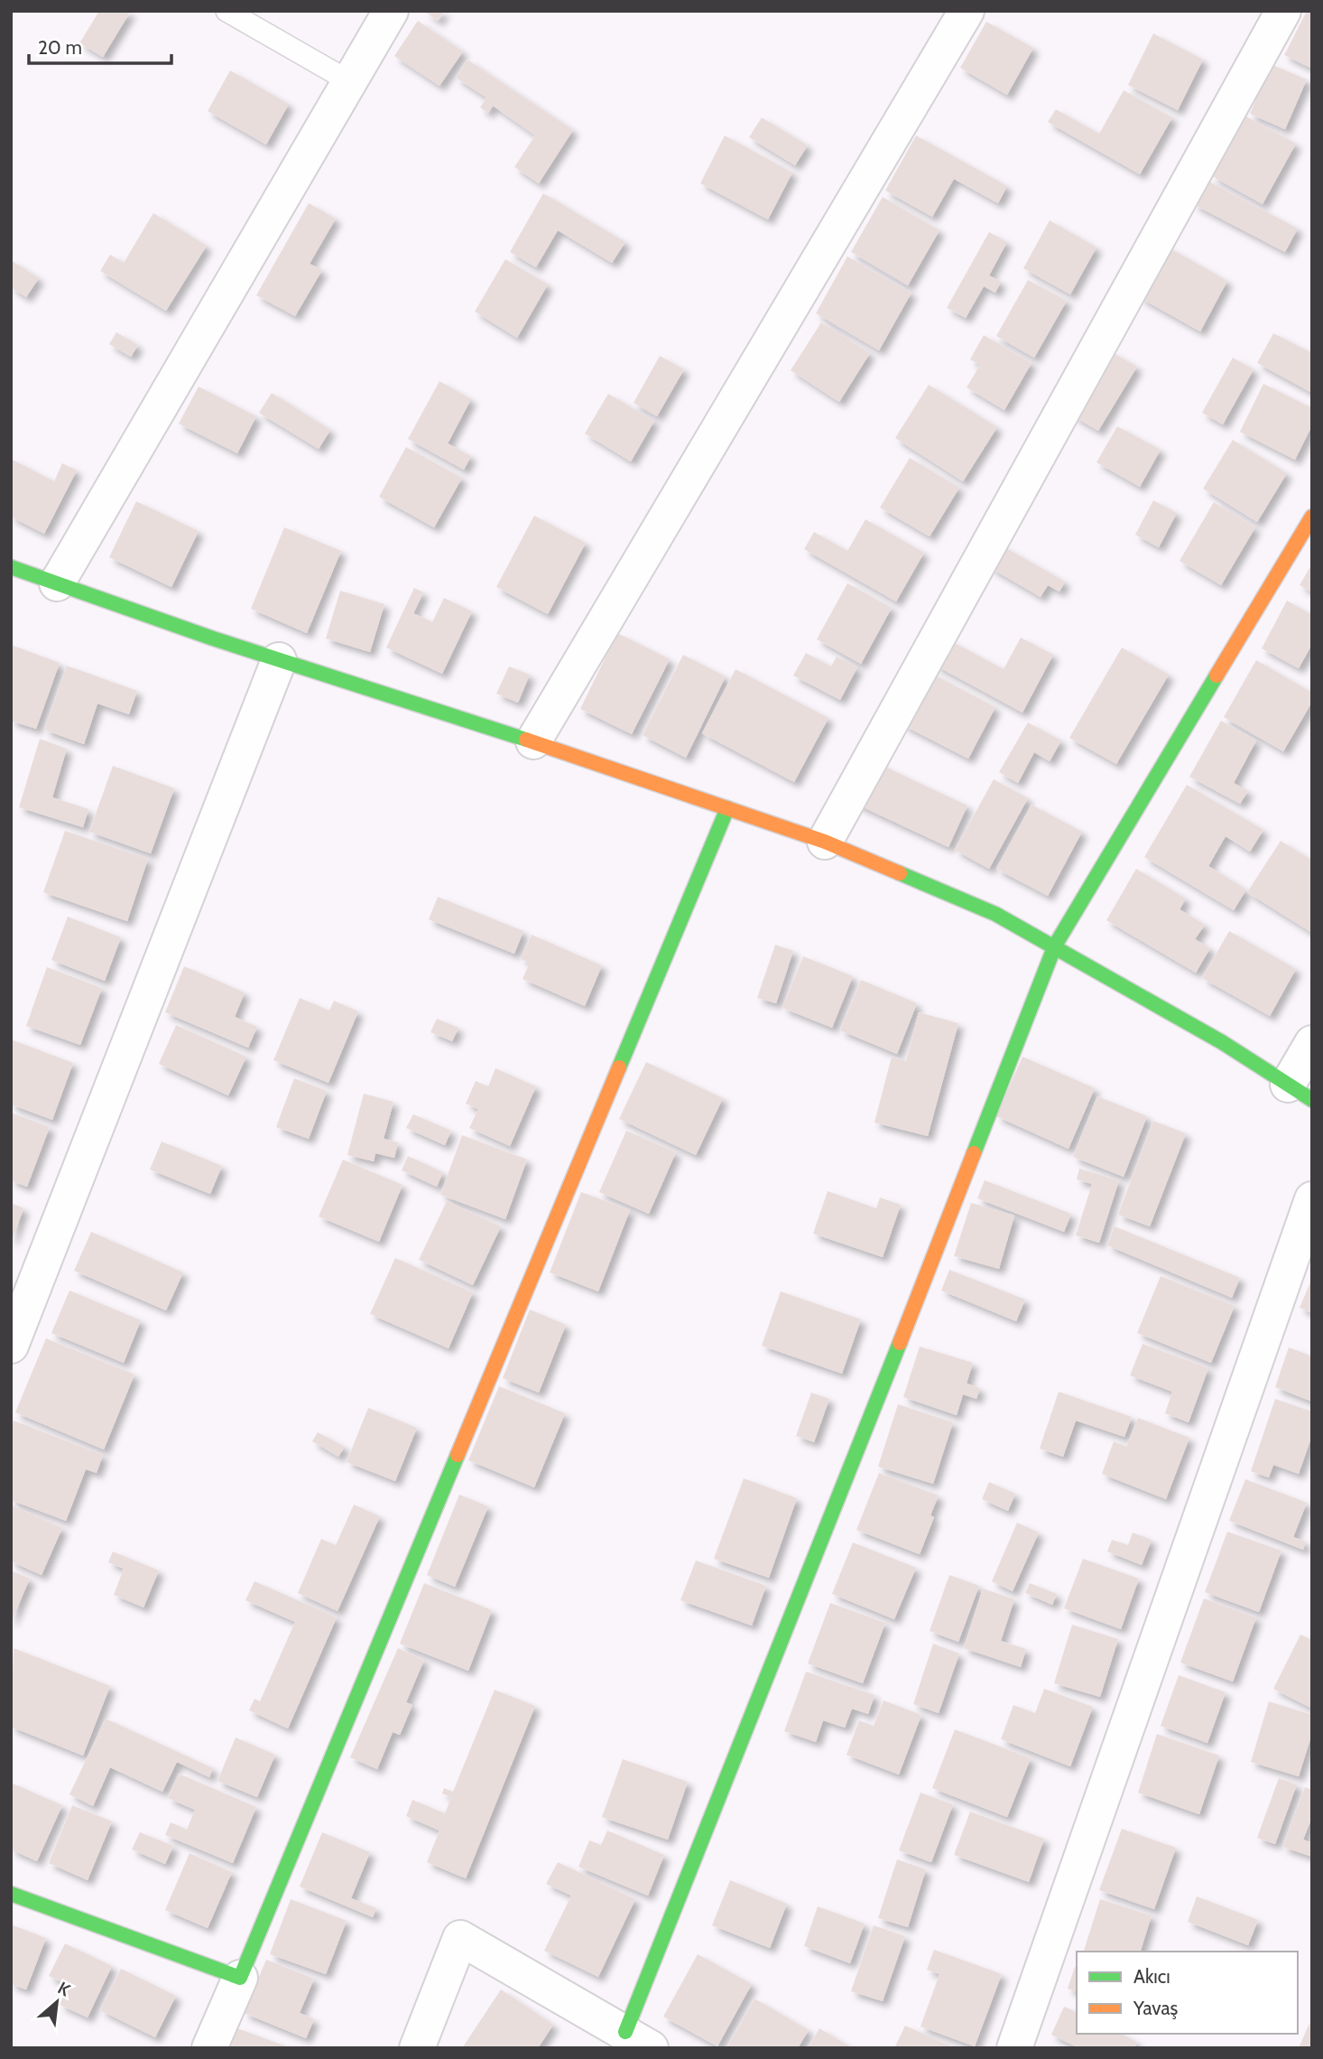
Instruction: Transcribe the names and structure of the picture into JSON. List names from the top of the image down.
{
  "legend": ["Akıcı", "Yavaş"],
  "scale_bar": "20 m",
  "north": "top right"
}
